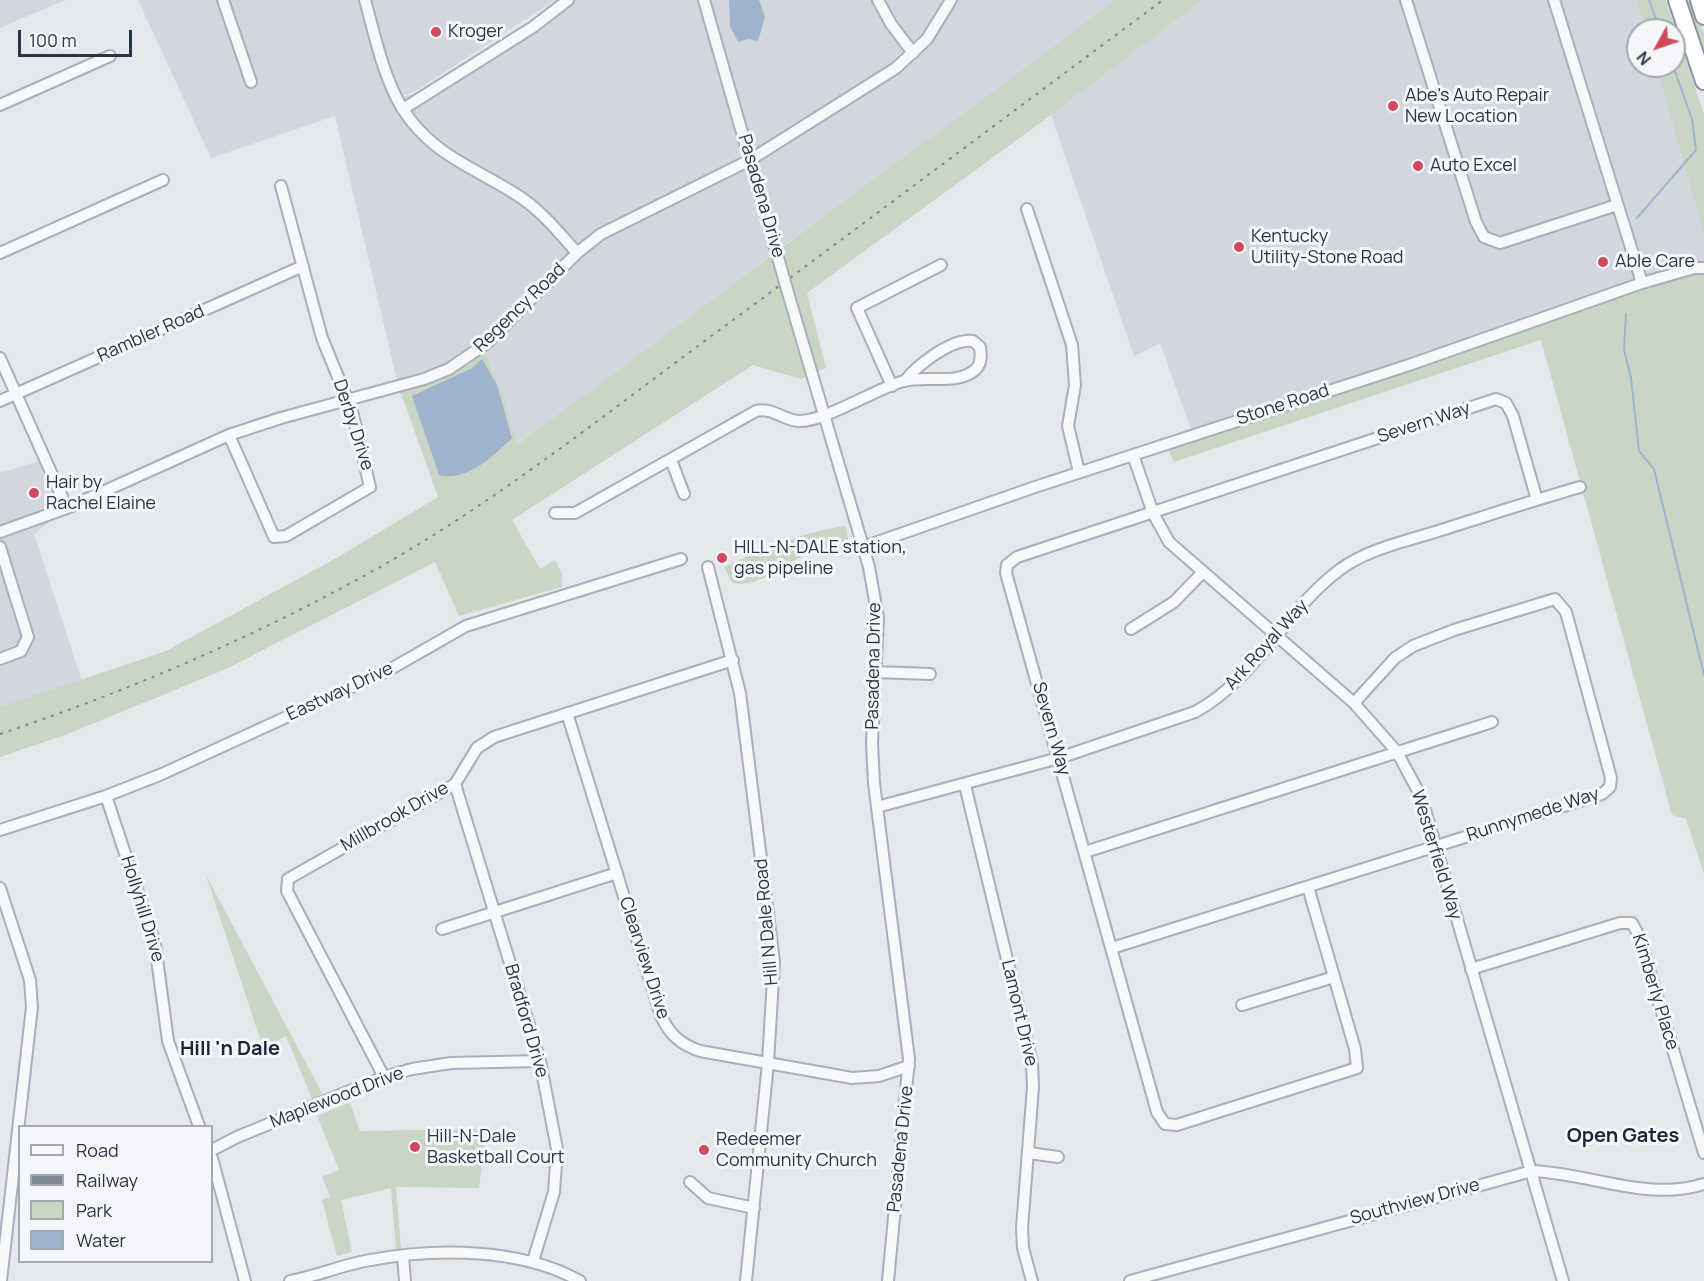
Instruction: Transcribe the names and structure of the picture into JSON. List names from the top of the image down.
{
  "streets": {
    "street": [
      "Pasadena Drive",
      "Regency Road",
      "Rambler Road",
      "Stone Road",
      "Severn Way",
      "Derby Drive",
      "Ark Royal Way",
      "Eastway Drive",
      "Runnymede Way",
      "Millbrook Drive",
      "Westerfield Way",
      "Hollyhill Drive",
      "Hill N Dale Road",
      "Clearview Drive",
      "Kimberly Place",
      "Lamont Drive",
      "Bradford Drive",
      "Maplewood Drive",
      "Southview Drive"
    ]
  },
  "crossings": [
    ["Pasadena Drive", "Regency Road"],
    ["Pasadena Drive", "Stone Road"],
    ["Pasadena Drive", "Ark Royal Way"],
    ["Pasadena Drive", "Clearview Drive"],
    ["Regency Road", "Derby Drive"],
    ["Rambler Road", "Derby Drive"],
    ["Stone Road", "Westerfield Way"],
    ["Severn Way", "Ark Royal Way"],
    ["Severn Way", "Runnymede Way"],
    ["Severn Way", "Westerfield Way"],
    ["Ark Royal Way", "Westerfield Way"],
    ["Ark Royal Way", "Lamont Drive"],
    ["Eastway Drive", "Hollyhill Drive"],
    ["Runnymede Way", "Westerfield Way"],
    ["Millbrook Drive", "Hill N Dale Road"],
    ["Millbrook Drive", "Clearview Drive"],
    ["Millbrook Drive", "Bradford Drive"],
    ["Millbrook Drive", "Maplewood Drive"],
    ["Westerfield Way", "Kimberly Place"],
    ["Westerfield Way", "Southview Drive"],
    ["Hill N Dale Road", "Clearview Drive"],
    ["Bradford Drive", "Maplewood Drive"]
  ],
  "districts": ["Hill 'n Dale", "Open Gates"],
  "places": [
    "Kroger",
    "Abe's Auto Repair New Location",
    "Auto Excel",
    "Kentucky Utility-Stone Road",
    "Able Care",
    "Hair by Rachel Elaine",
    "HILL-N-DALE station, gas pipeline",
    "Hill-N-Dale Basketball Court",
    "Redeemer Community Church"
  ],
  "legend": [
    "Road",
    "Railway",
    "Park",
    "Water"
  ],
  "scale_bar": "100 m",
  "north": "bottom left"
}
